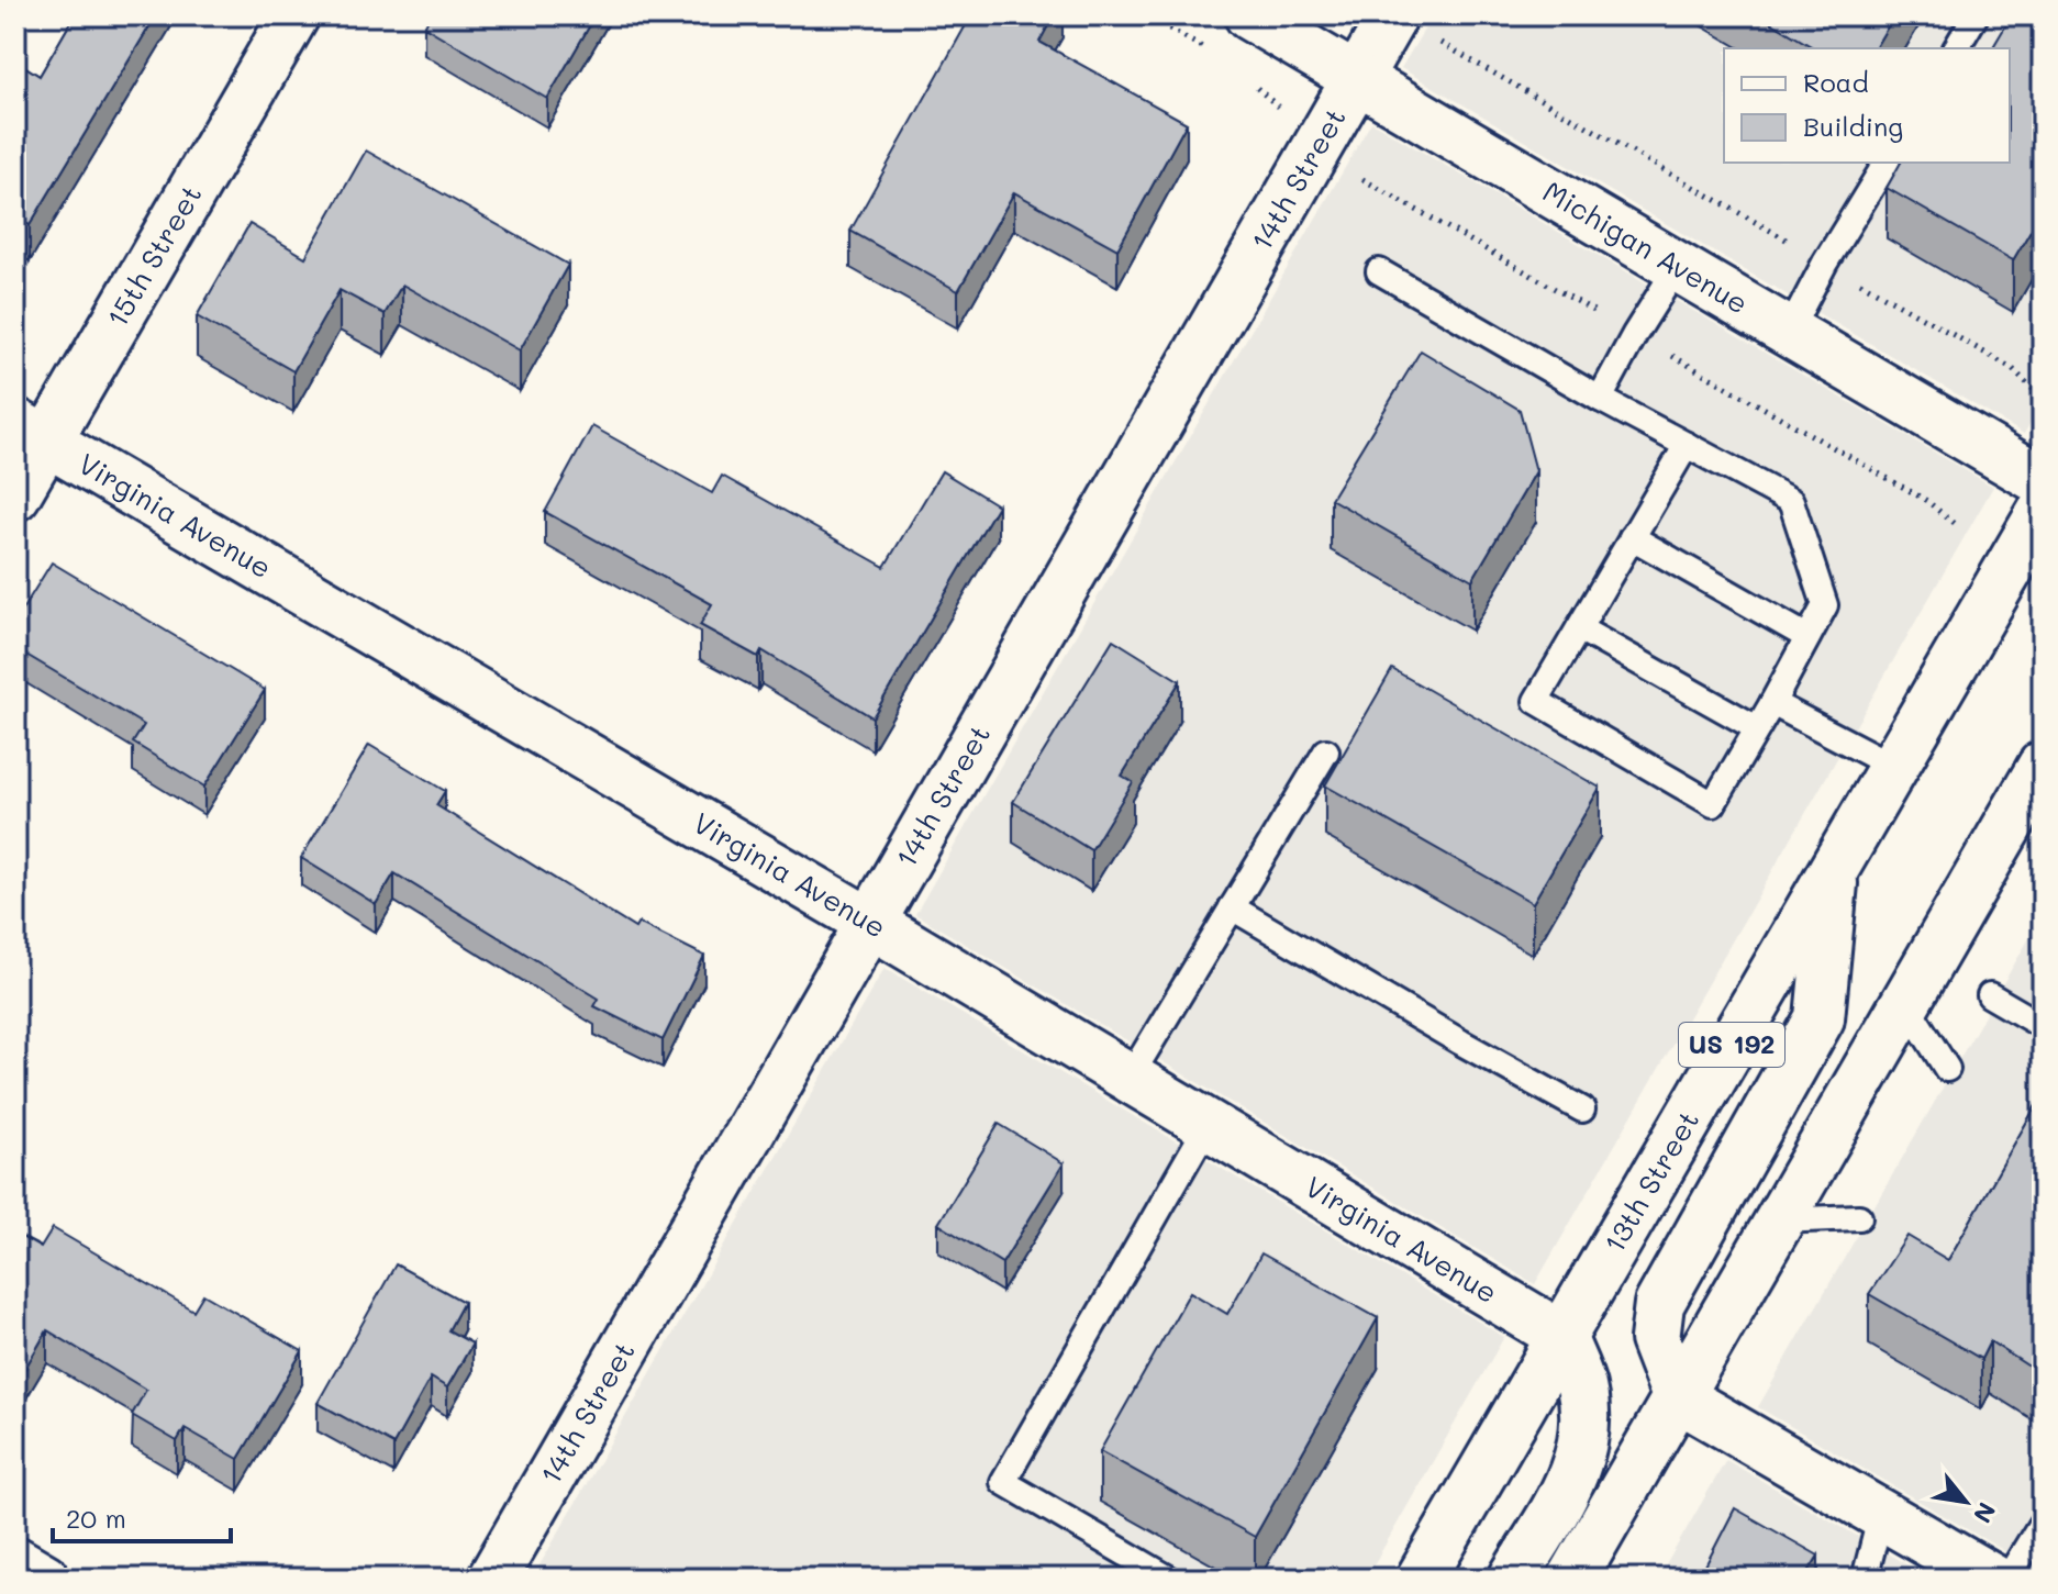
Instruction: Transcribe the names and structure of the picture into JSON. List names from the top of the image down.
{
  "streets": {
    "main road": [
      "14th Street",
      "Michigan Avenue",
      "15th Street",
      "Virginia Avenue",
      "US 192",
      "13th Street"
    ]
  },
  "crossings": [
    ["14th Street", "Michigan Avenue"],
    ["14th Street", "Virginia Avenue"],
    ["15th Street", "Virginia Avenue"],
    ["Virginia Avenue", "13th Street"]
  ],
  "legend": ["Road", "Building"],
  "scale_bar": "20 m",
  "north": "bottom right"
}
